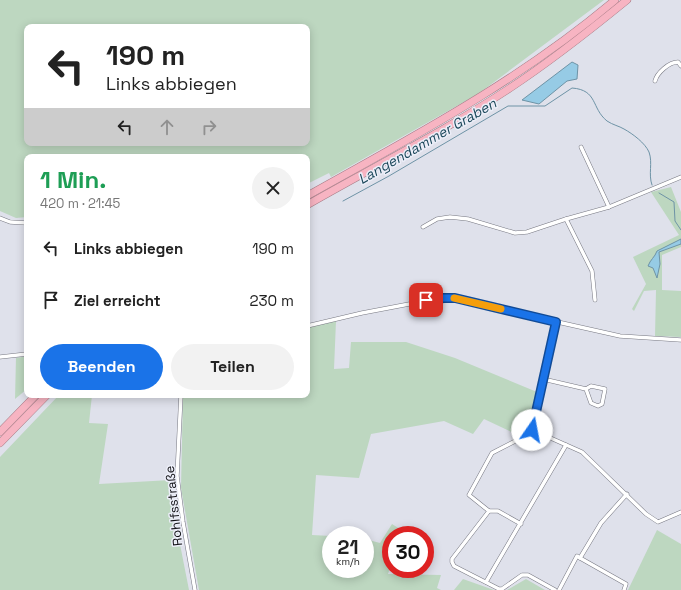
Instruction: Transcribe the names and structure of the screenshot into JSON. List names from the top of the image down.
{
  "streets": {
    "street": ["Rohlfsstraße"]
  },
  "water": ["Langendammer Graben"],
  "page": {
    "turn": ["190 m", "Links abbiegen"],
    "heading": ["1 Min.", "420 m · 21:45"],
    "list": [
      {
        "name": "Links abbiegen",
        "value": "190 m"
      },
      {
        "name": "Ziel erreicht",
        "value": "230 m"
      }
    ],
    "buttons": ["Beenden", "Teilen"],
    "speed": "21 km/h",
    "limit": "30"
  }
}
